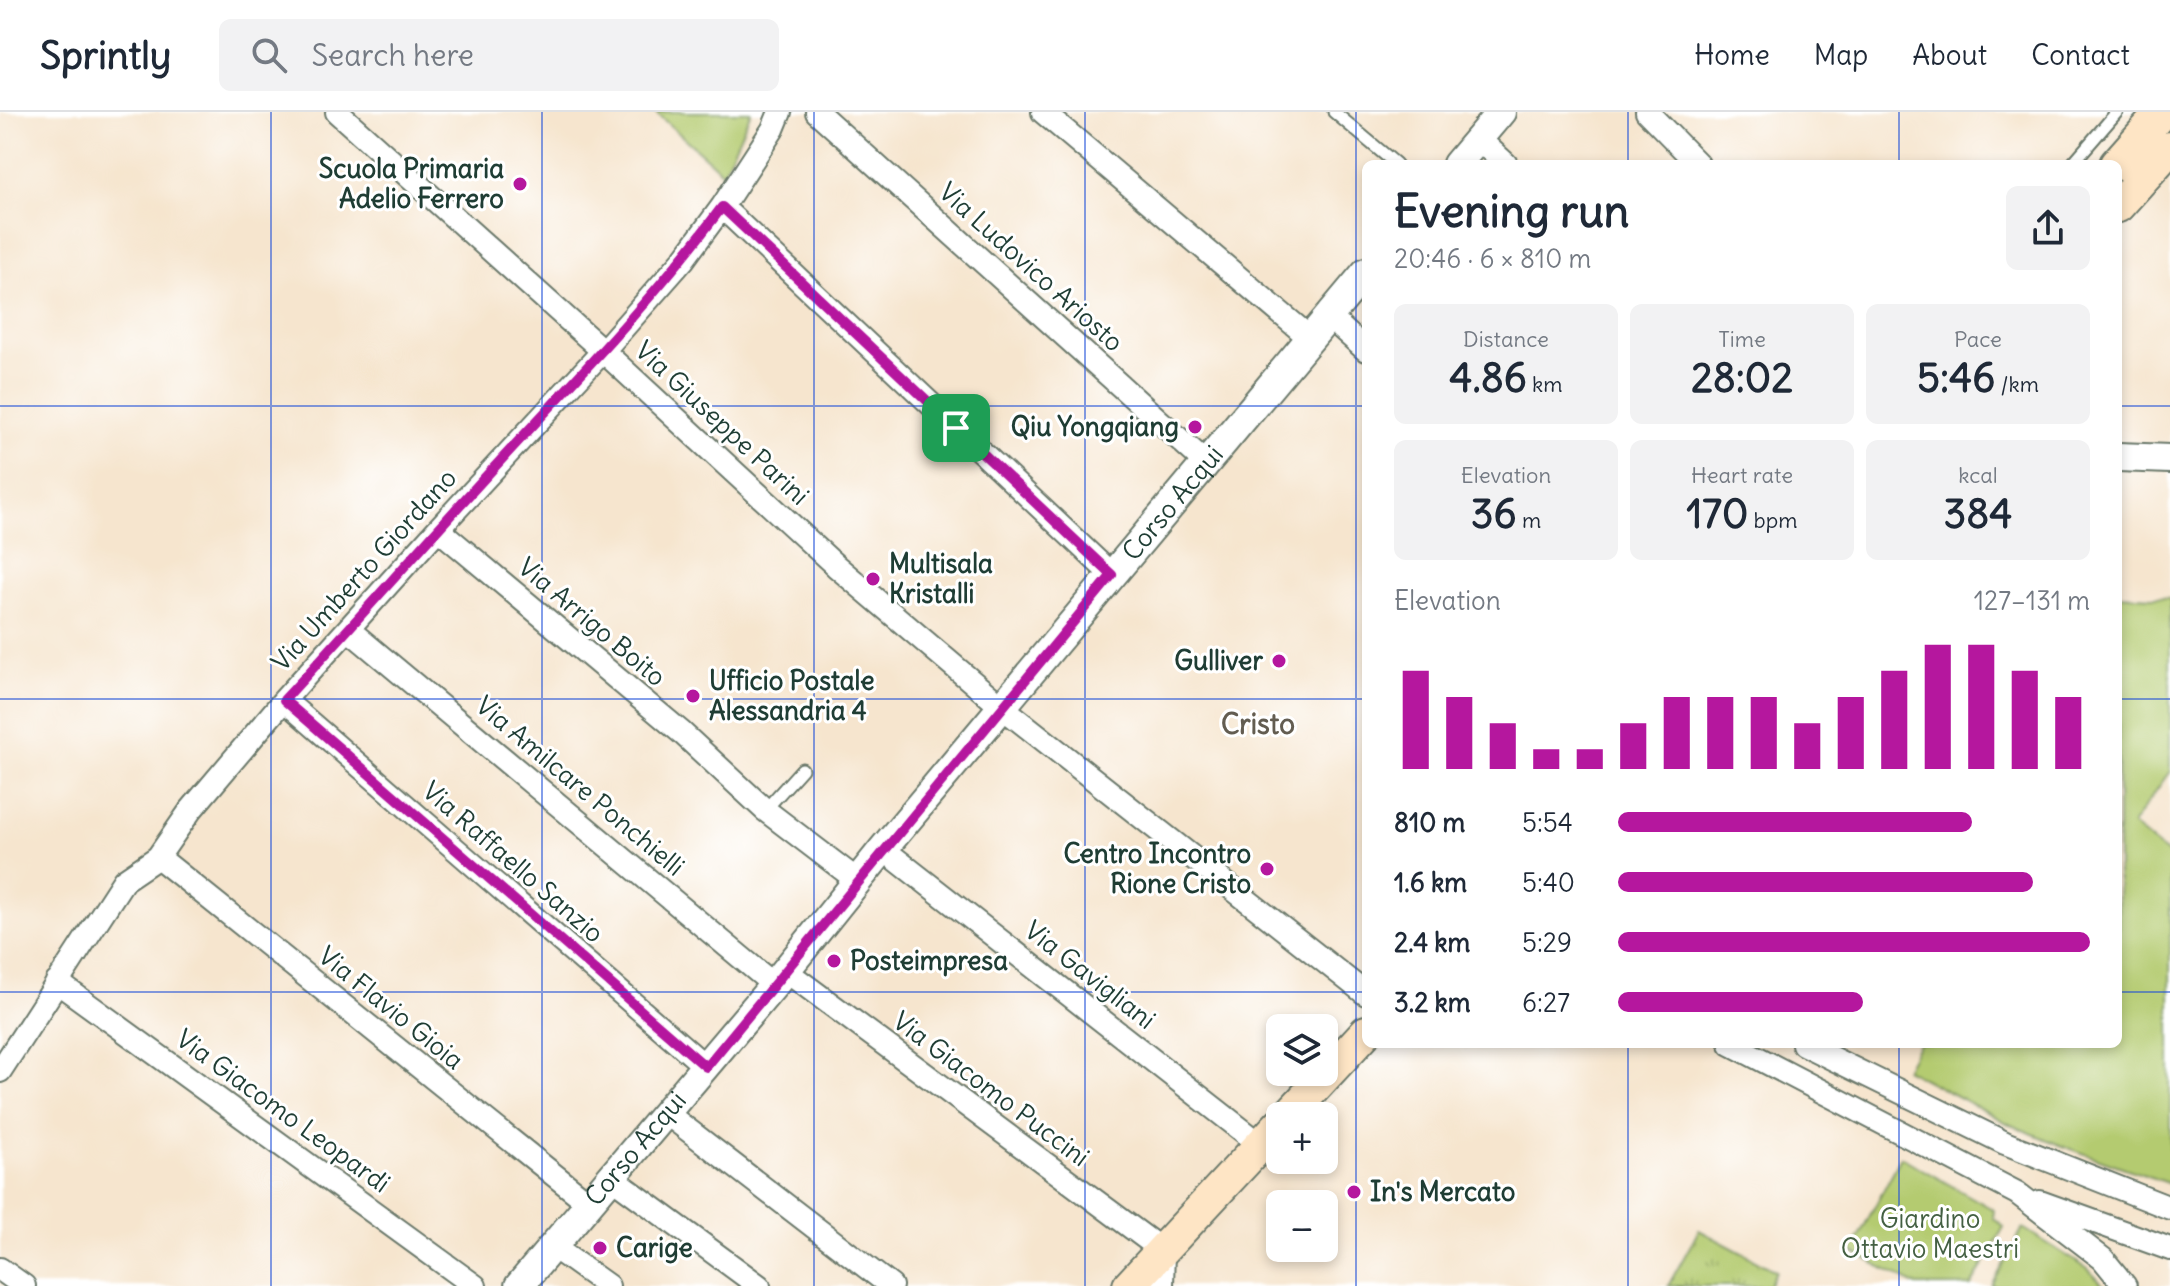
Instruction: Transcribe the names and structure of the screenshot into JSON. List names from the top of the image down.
{
  "streets": {
    "street": [
      "Via Ludovico Ariosto",
      "Via Giuseppe Parini",
      "Corso Acqui",
      "Via Umberto Giordano",
      "Via Arrigo Boito",
      "Via Amilcare Ponchielli",
      "Via Raffaello Sanzio",
      "Via Gavigliani",
      "Via Flavio Gioia",
      "Via Giacomo Puccini",
      "Via Giacomo Leopardi"
    ]
  },
  "crossings": [
    ["Via Ludovico Ariosto", "Corso Acqui"],
    ["Via Giuseppe Parini", "Corso Acqui"],
    ["Via Giuseppe Parini", "Via Umberto Giordano"],
    ["Corso Acqui", "Via Arrigo Boito"],
    ["Corso Acqui", "Via Amilcare Ponchielli"],
    ["Corso Acqui", "Via Raffaello Sanzio"],
    ["Corso Acqui", "Via Gavigliani"],
    ["Corso Acqui", "Via Flavio Gioia"],
    ["Corso Acqui", "Via Giacomo Puccini"],
    ["Via Umberto Giordano", "Via Arrigo Boito"],
    ["Via Umberto Giordano", "Via Amilcare Ponchielli"],
    ["Via Umberto Giordano", "Via Raffaello Sanzio"],
    ["Via Umberto Giordano", "Via Flavio Gioia"],
    ["Via Umberto Giordano", "Via Giacomo Leopardi"],
    ["Via Amilcare Ponchielli", "Via Giacomo Puccini"]
  ],
  "districts": ["Cristo"],
  "parks": ["Giardino Ottavio Maestri"],
  "places": [
    "Scuola Primaria Adelio Ferrero",
    "Qiu Yongqiang",
    "Multisala Kristalli",
    "Gulliver",
    "Ufficio Postale Alessandria 4",
    "Centro Incontro Rione Cristo",
    "Posteimpresa",
    "In's Mercato",
    "Carige"
  ],
  "page": {
    "header": "Sprintly",
    "search": "Search here",
    "nav": [
      "Home",
      "Map",
      "About",
      "Contact"
    ],
    "heading": ["Evening run", "20:46 · 6 × 810 m"],
    "stats": [
      ["Distance", "4.86 km"],
      ["Time", "28:02"],
      ["Pace", "5:46 /km"],
      ["Elevation", "36 m"],
      ["Heart rate", "170 bpm"],
      ["kcal", "384"]
    ],
    "chart": ["Elevation", "127–131 m"],
    "list": [
      {
        "name": "810 m",
        "note": "5:54"
      },
      {
        "name": "1.6 km",
        "note": "5:40"
      },
      {
        "name": "2.4 km",
        "note": "5:29"
      },
      {
        "name": "3.2 km",
        "note": "6:27"
      }
    ],
    "map_buttons": ["+", "−"]
  }
}
